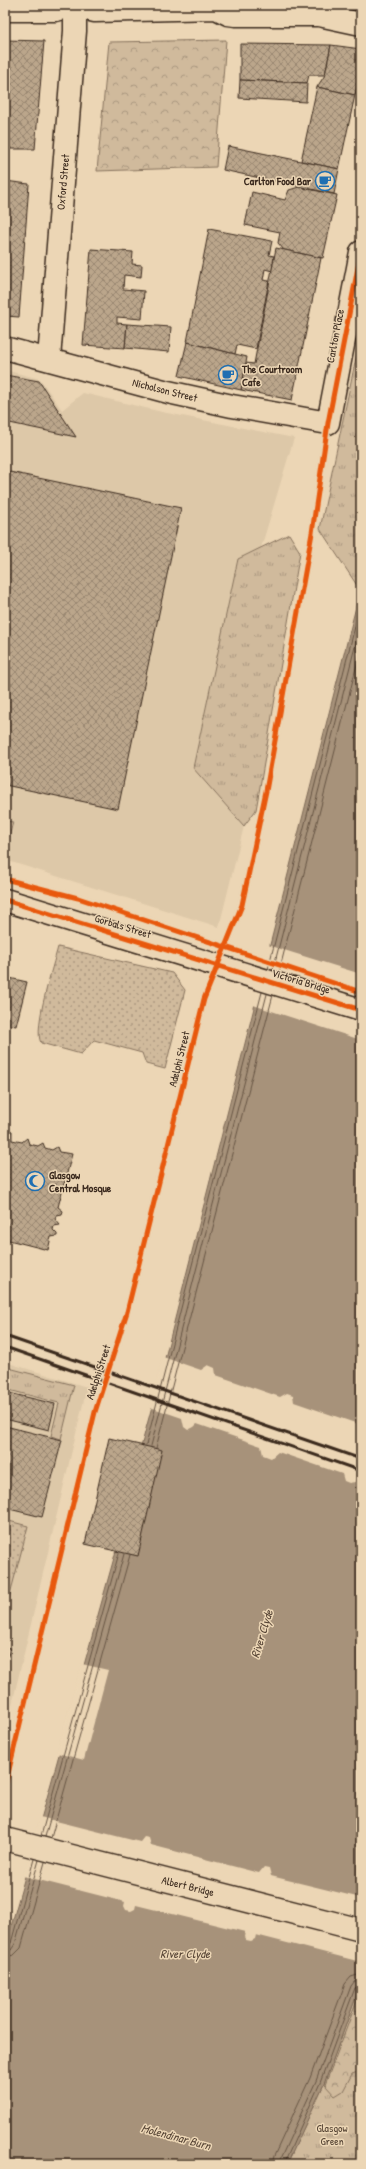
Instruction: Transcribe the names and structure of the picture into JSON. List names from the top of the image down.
{
  "streets": {
    "street": [
      "Oxford Street",
      "Carlton Place",
      "Nicholson Street",
      "Gorbals Street",
      "Victoria Bridge",
      "Albert Bridge"
    ],
    "cycle path": ["Adelphi Street"]
  },
  "crossings": [
    ["Oxford Street", "Nicholson Street"],
    ["Carlton Place", "Nicholson Street"],
    ["Gorbals Street", "Victoria Bridge"]
  ],
  "water": ["River Clyde", "Molendinar Burn"],
  "parks": ["Glasgow Green"],
  "places": {
    "cafe": ["Carlton Food Bar", "The Courtroom Cafe"],
    "mosque": ["Glasgow Central Mosque"]
  }
}
